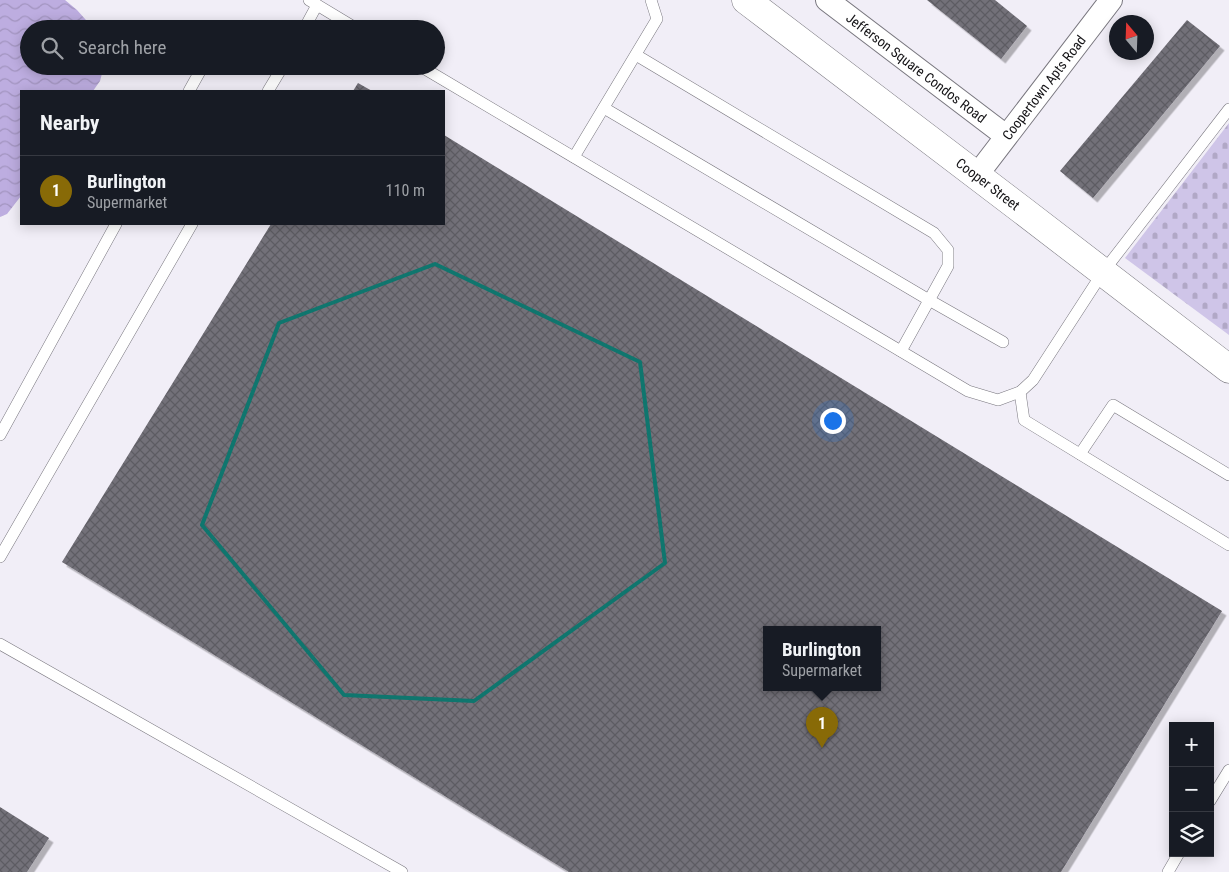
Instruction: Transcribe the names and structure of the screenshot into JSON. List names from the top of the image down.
{
  "streets": {
    "street": ["Jefferson Square Condos Road", "Coopertown Apts Road", "Cooper Street"]
  },
  "crossings": [
    ["Jefferson Square Condos Road", "Coopertown Apts Road"],
    ["Coopertown Apts Road", "Cooper Street"]
  ],
  "north": "top",
  "page": {
    "search": "Search here",
    "heading": "Nearby",
    "list": [
      {
        "mark": "1",
        "name": "Burlington",
        "note": "Supermarket",
        "value": "110 m"
      }
    ],
    "popup": ["Burlington", "Supermarket"],
    "pins": "1",
    "map_buttons": ["+", "−"]
  }
}
